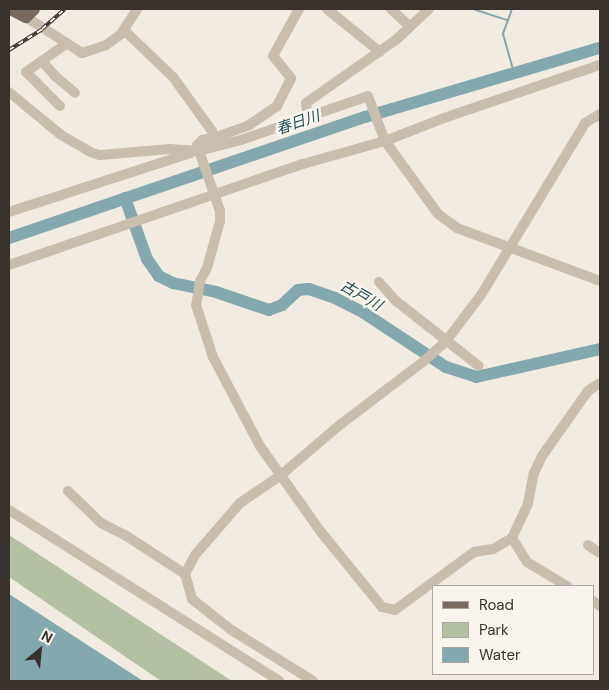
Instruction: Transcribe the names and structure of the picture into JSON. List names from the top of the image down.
{
  "water": ["春日川", "古戸川"],
  "legend": ["Road", "Park", "Water"],
  "north": "top right"
}
